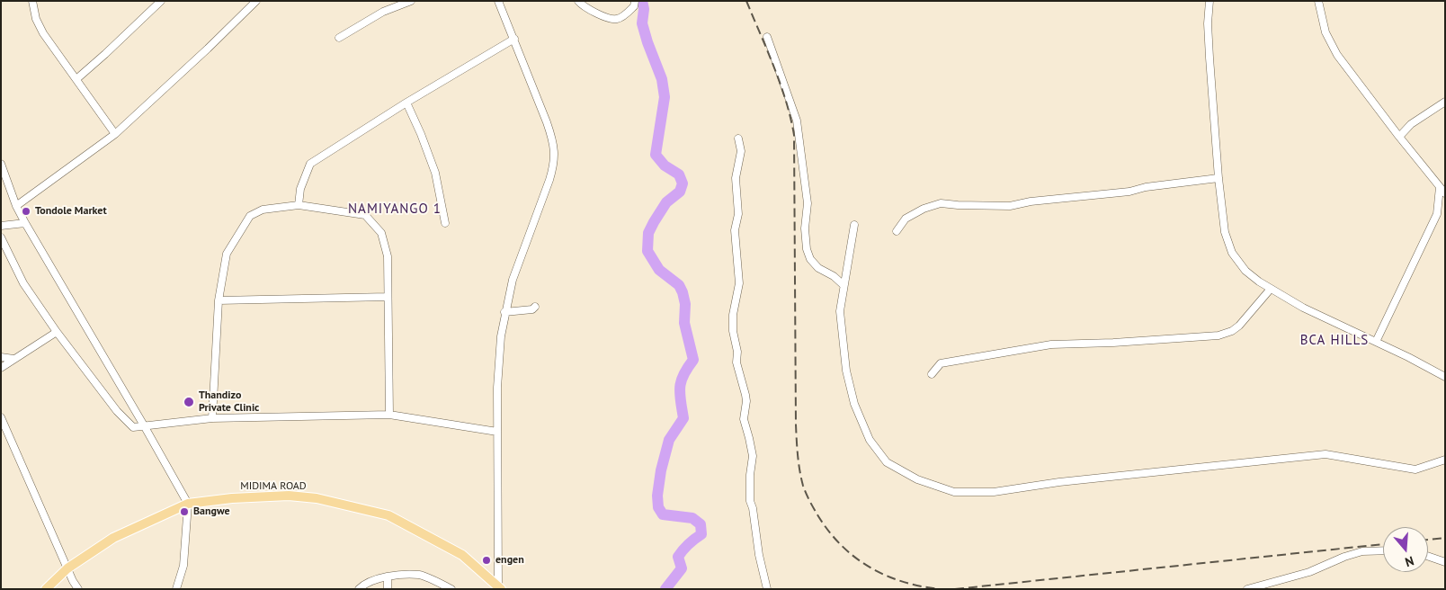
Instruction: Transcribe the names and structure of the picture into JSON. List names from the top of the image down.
{
  "streets": {
    "main road": ["MIDIMA ROAD"]
  },
  "districts": ["NAMIYANGO 1", "BCA HILLS"],
  "places": [
    "Tondole Market",
    "Thandizo Private Clinic",
    "Bangwe",
    "engen"
  ],
  "north": "bottom"
}
